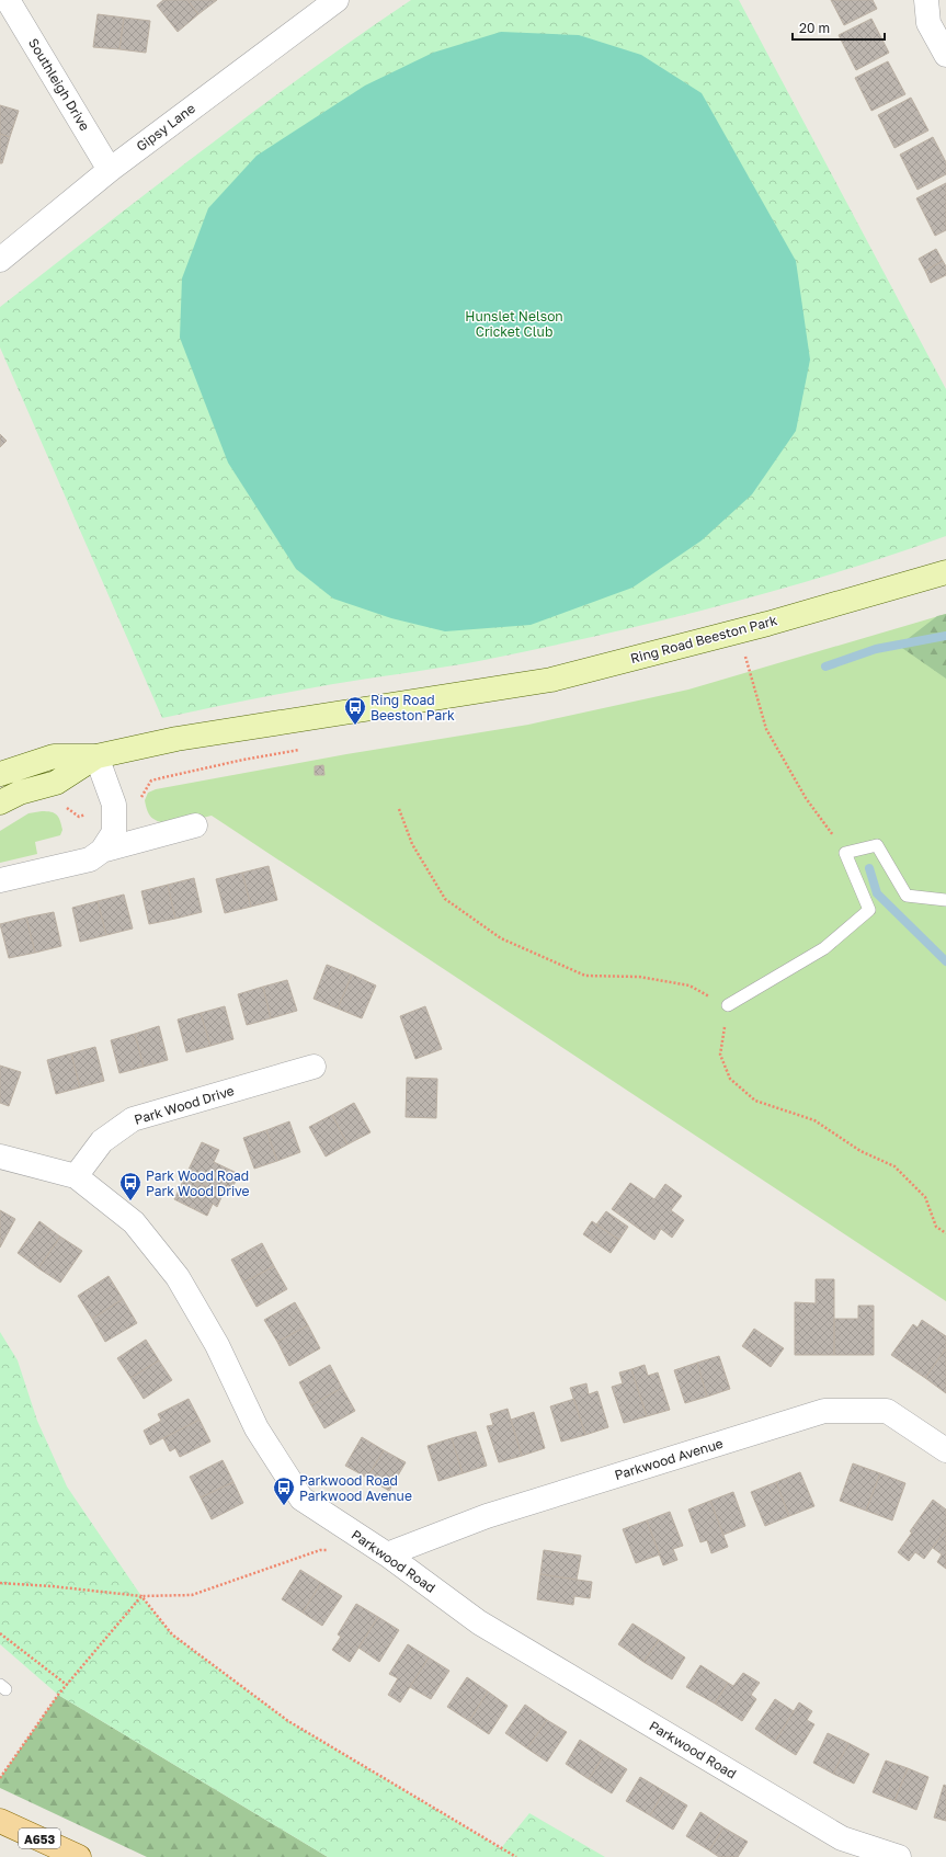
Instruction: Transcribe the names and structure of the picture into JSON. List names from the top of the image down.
{
  "streets": {
    "main road": ["A653"],
    "street": [
      "Southleigh Drive",
      "Gipsy Lane",
      "Ring Road Beeston Park",
      "Park Wood Drive",
      "Parkwood Avenue",
      "Parkwood Road"
    ]
  },
  "crossings": [
    ["Southleigh Drive", "Gipsy Lane"],
    ["Park Wood Drive", "Parkwood Road"],
    ["Parkwood Avenue", "Parkwood Road"]
  ],
  "parks": ["Hunslet Nelson Cricket Club"],
  "places": {
    "bus stop": ["Ring Road Beeston Park", "Park Wood Road Park Wood Drive", "Parkwood Road Parkwood Avenue"]
  },
  "scale_bar": "20 m"
}
